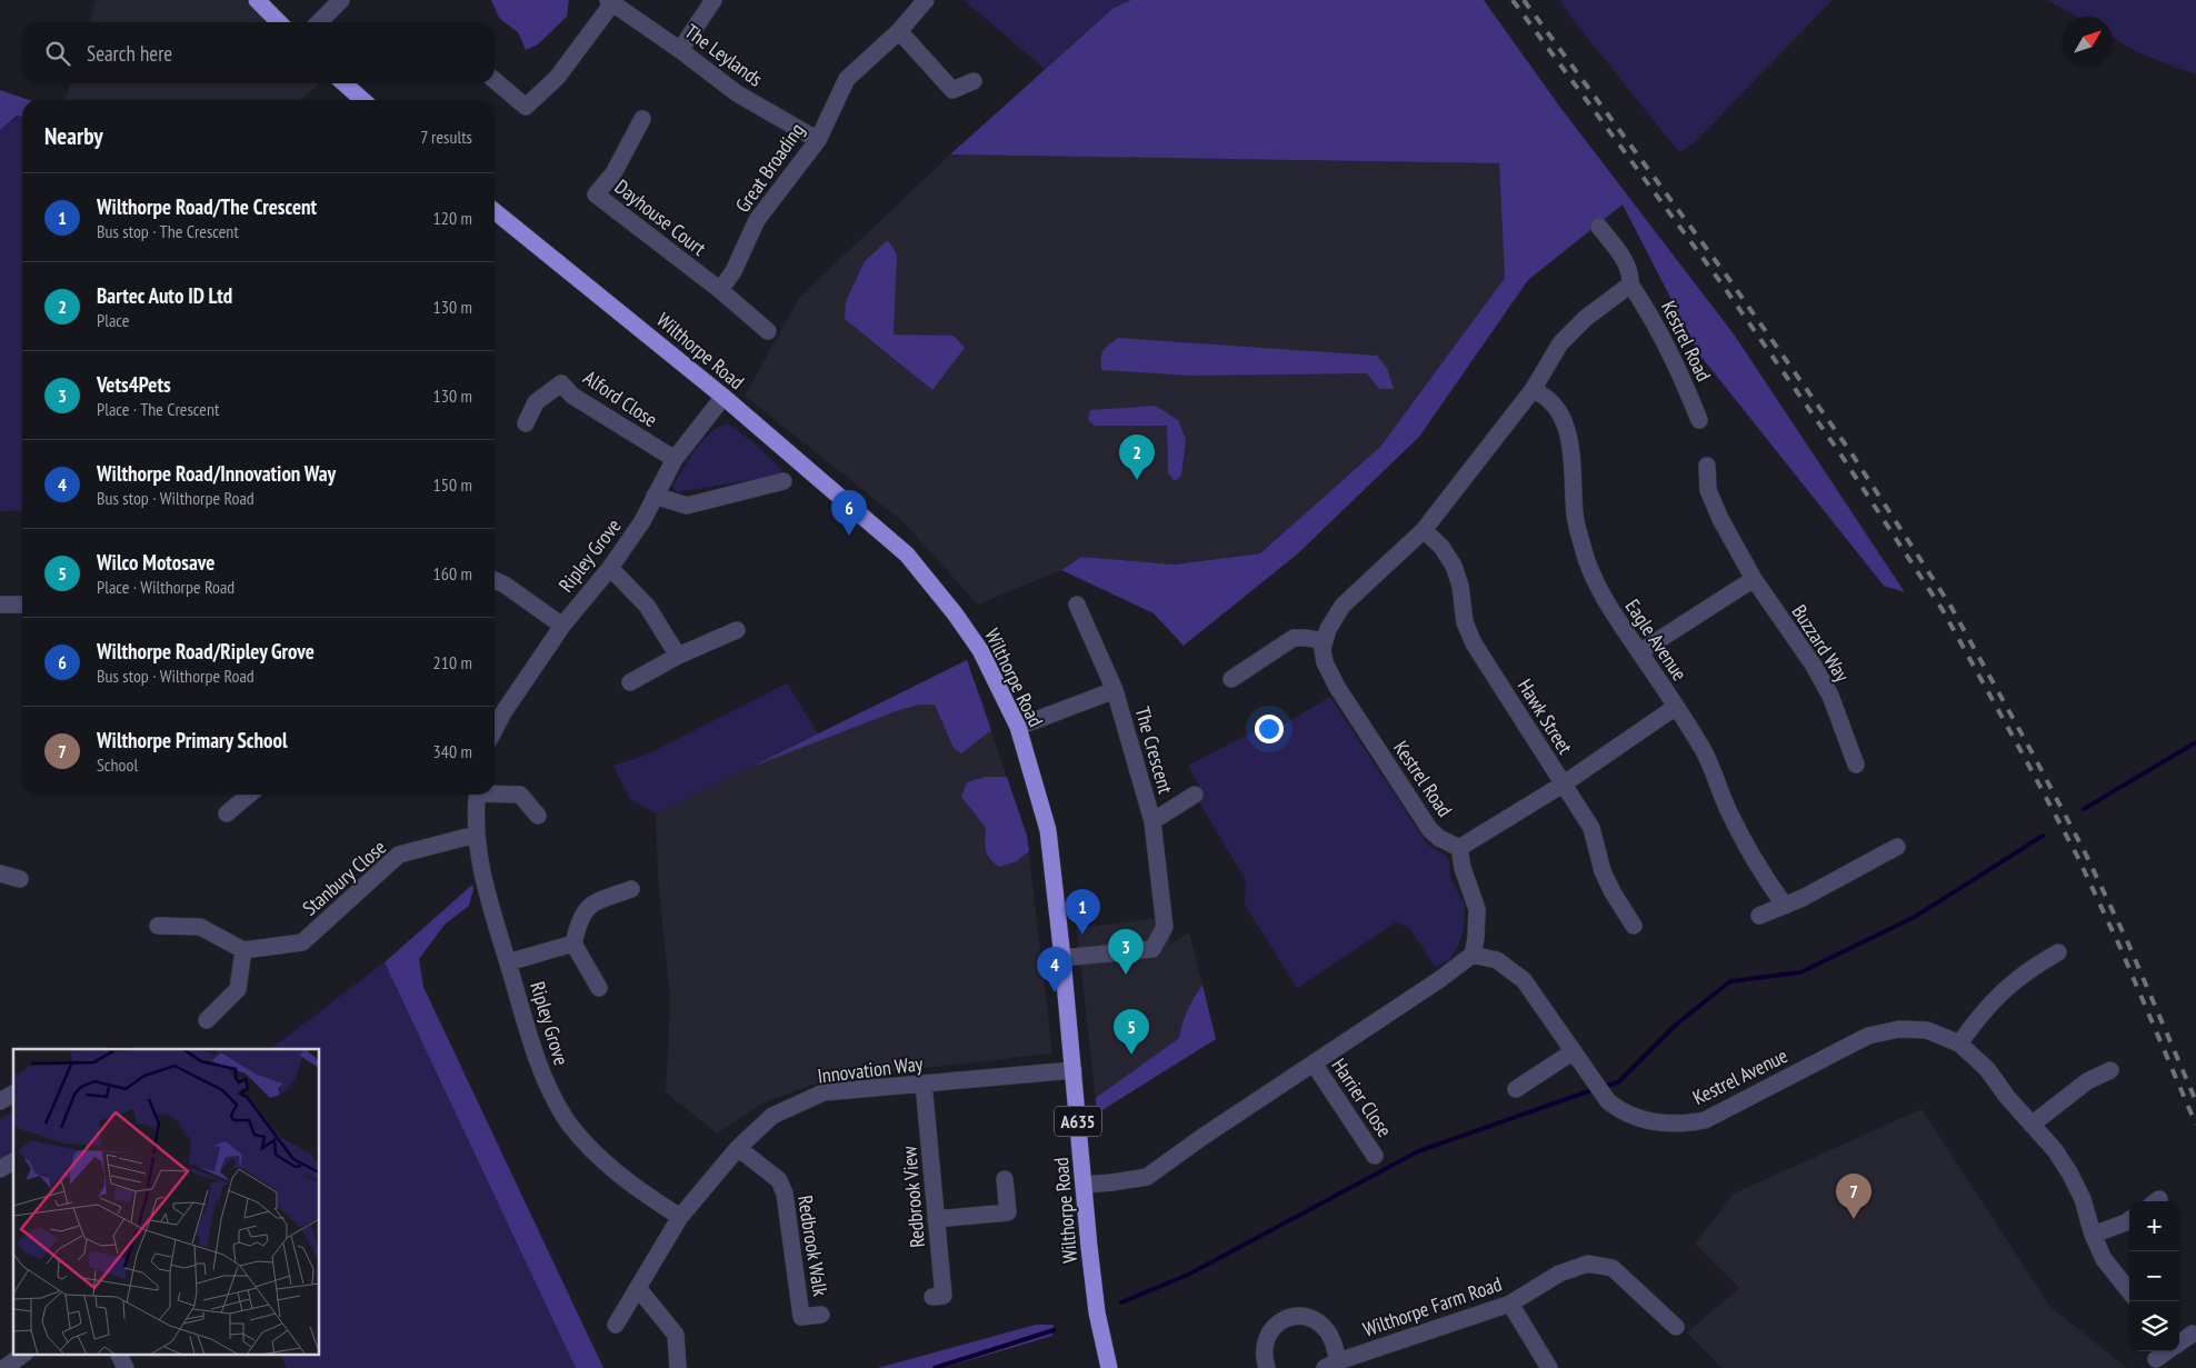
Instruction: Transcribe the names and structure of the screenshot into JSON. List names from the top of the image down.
{
  "streets": {
    "highway": ["Wilthorpe Road", "A635"],
    "street": [
      "The Leylands",
      "Great Broading",
      "Dayhouse Court",
      "Kestrel Road",
      "Alford Close",
      "Ripley Grove",
      "Eagle Avenue",
      "Buzzard Way",
      "Hawk Street",
      "The Crescent",
      "Stanbury Close",
      "Innovation Way",
      "Kestrel Avenue",
      "Harrier Close",
      "Redbrook View",
      "Redbrook Walk",
      "Wilthorpe Farm Road"
    ]
  },
  "crossings": [
    ["The Leylands", "Great Broading"],
    ["Great Broading", "Dayhouse Court"],
    ["Wilthorpe Road", "Ripley Grove"],
    ["Wilthorpe Road", "The Crescent"],
    ["Wilthorpe Road", "Innovation Way"],
    ["Alford Close", "Ripley Grove"],
    ["Ripley Grove", "Stanbury Close"],
    ["Ripley Grove", "Innovation Way"],
    ["Innovation Way", "Redbrook View"],
    ["Innovation Way", "Redbrook Walk"]
  ],
  "north": "top right",
  "page": {
    "search": "Search here",
    "heading": ["Nearby", "7 results"],
    "list": [
      {
        "mark": "1",
        "name": "Wilthorpe Road/The Crescent",
        "note": "Bus stop · The Crescent",
        "value": "120 m"
      },
      {
        "mark": "2",
        "name": "Bartec Auto ID Ltd",
        "note": "Place",
        "value": "130 m"
      },
      {
        "mark": "3",
        "name": "Vets4Pets",
        "note": "Place · The Crescent",
        "value": "130 m"
      },
      {
        "mark": "4",
        "name": "Wilthorpe Road/Innovation Way",
        "note": "Bus stop · Wilthorpe Road",
        "value": "150 m"
      },
      {
        "mark": "5",
        "name": "Wilco Motosave",
        "note": "Place · Wilthorpe Road",
        "value": "160 m"
      },
      {
        "mark": "6",
        "name": "Wilthorpe Road/Ripley Grove",
        "note": "Bus stop · Wilthorpe Road",
        "value": "210 m"
      },
      {
        "mark": "7",
        "name": "Wilthorpe Primary School",
        "note": "School",
        "value": "340 m"
      }
    ],
    "pins": [
      "2",
      "6",
      "1",
      "3",
      "4",
      "5",
      "7"
    ],
    "map_buttons": ["+", "−"]
  }
}
